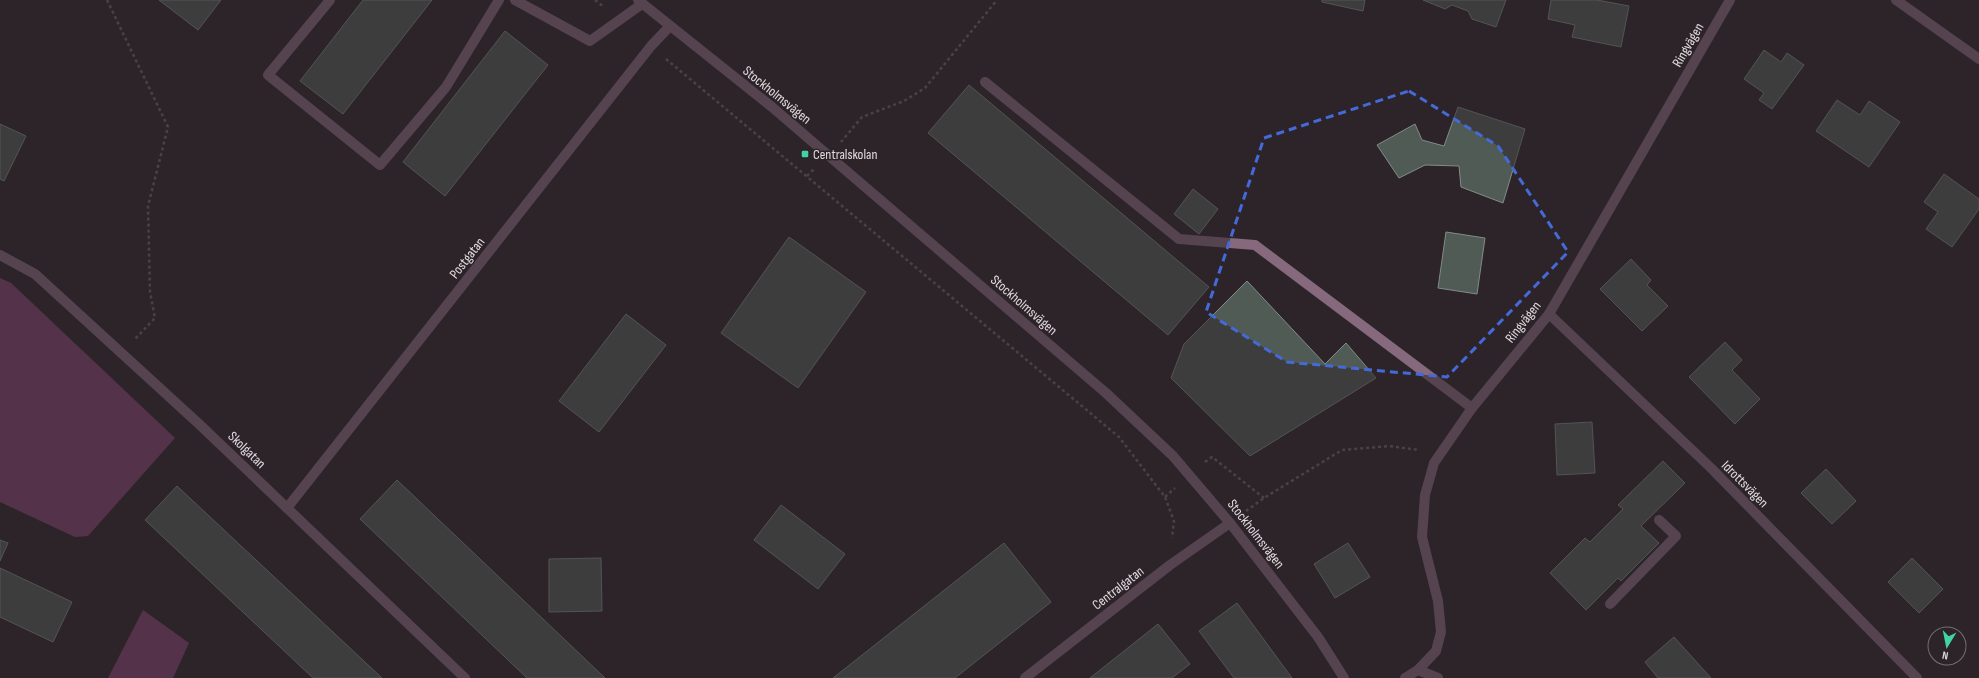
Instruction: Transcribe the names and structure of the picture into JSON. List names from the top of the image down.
{
  "streets": {
    "street": [
      "Ringvägen",
      "Stockholmsvägen",
      "Postgatan",
      "Skolgatan",
      "Idrottsvägen",
      "Centralgatan"
    ]
  },
  "crossings": [
    ["Ringvägen", "Idrottsvägen"],
    ["Stockholmsvägen", "Postgatan"],
    ["Stockholmsvägen", "Centralgatan"],
    ["Postgatan", "Skolgatan"]
  ],
  "places": {
    "transit": ["Centralskolan"]
  },
  "north": "bottom"
}
